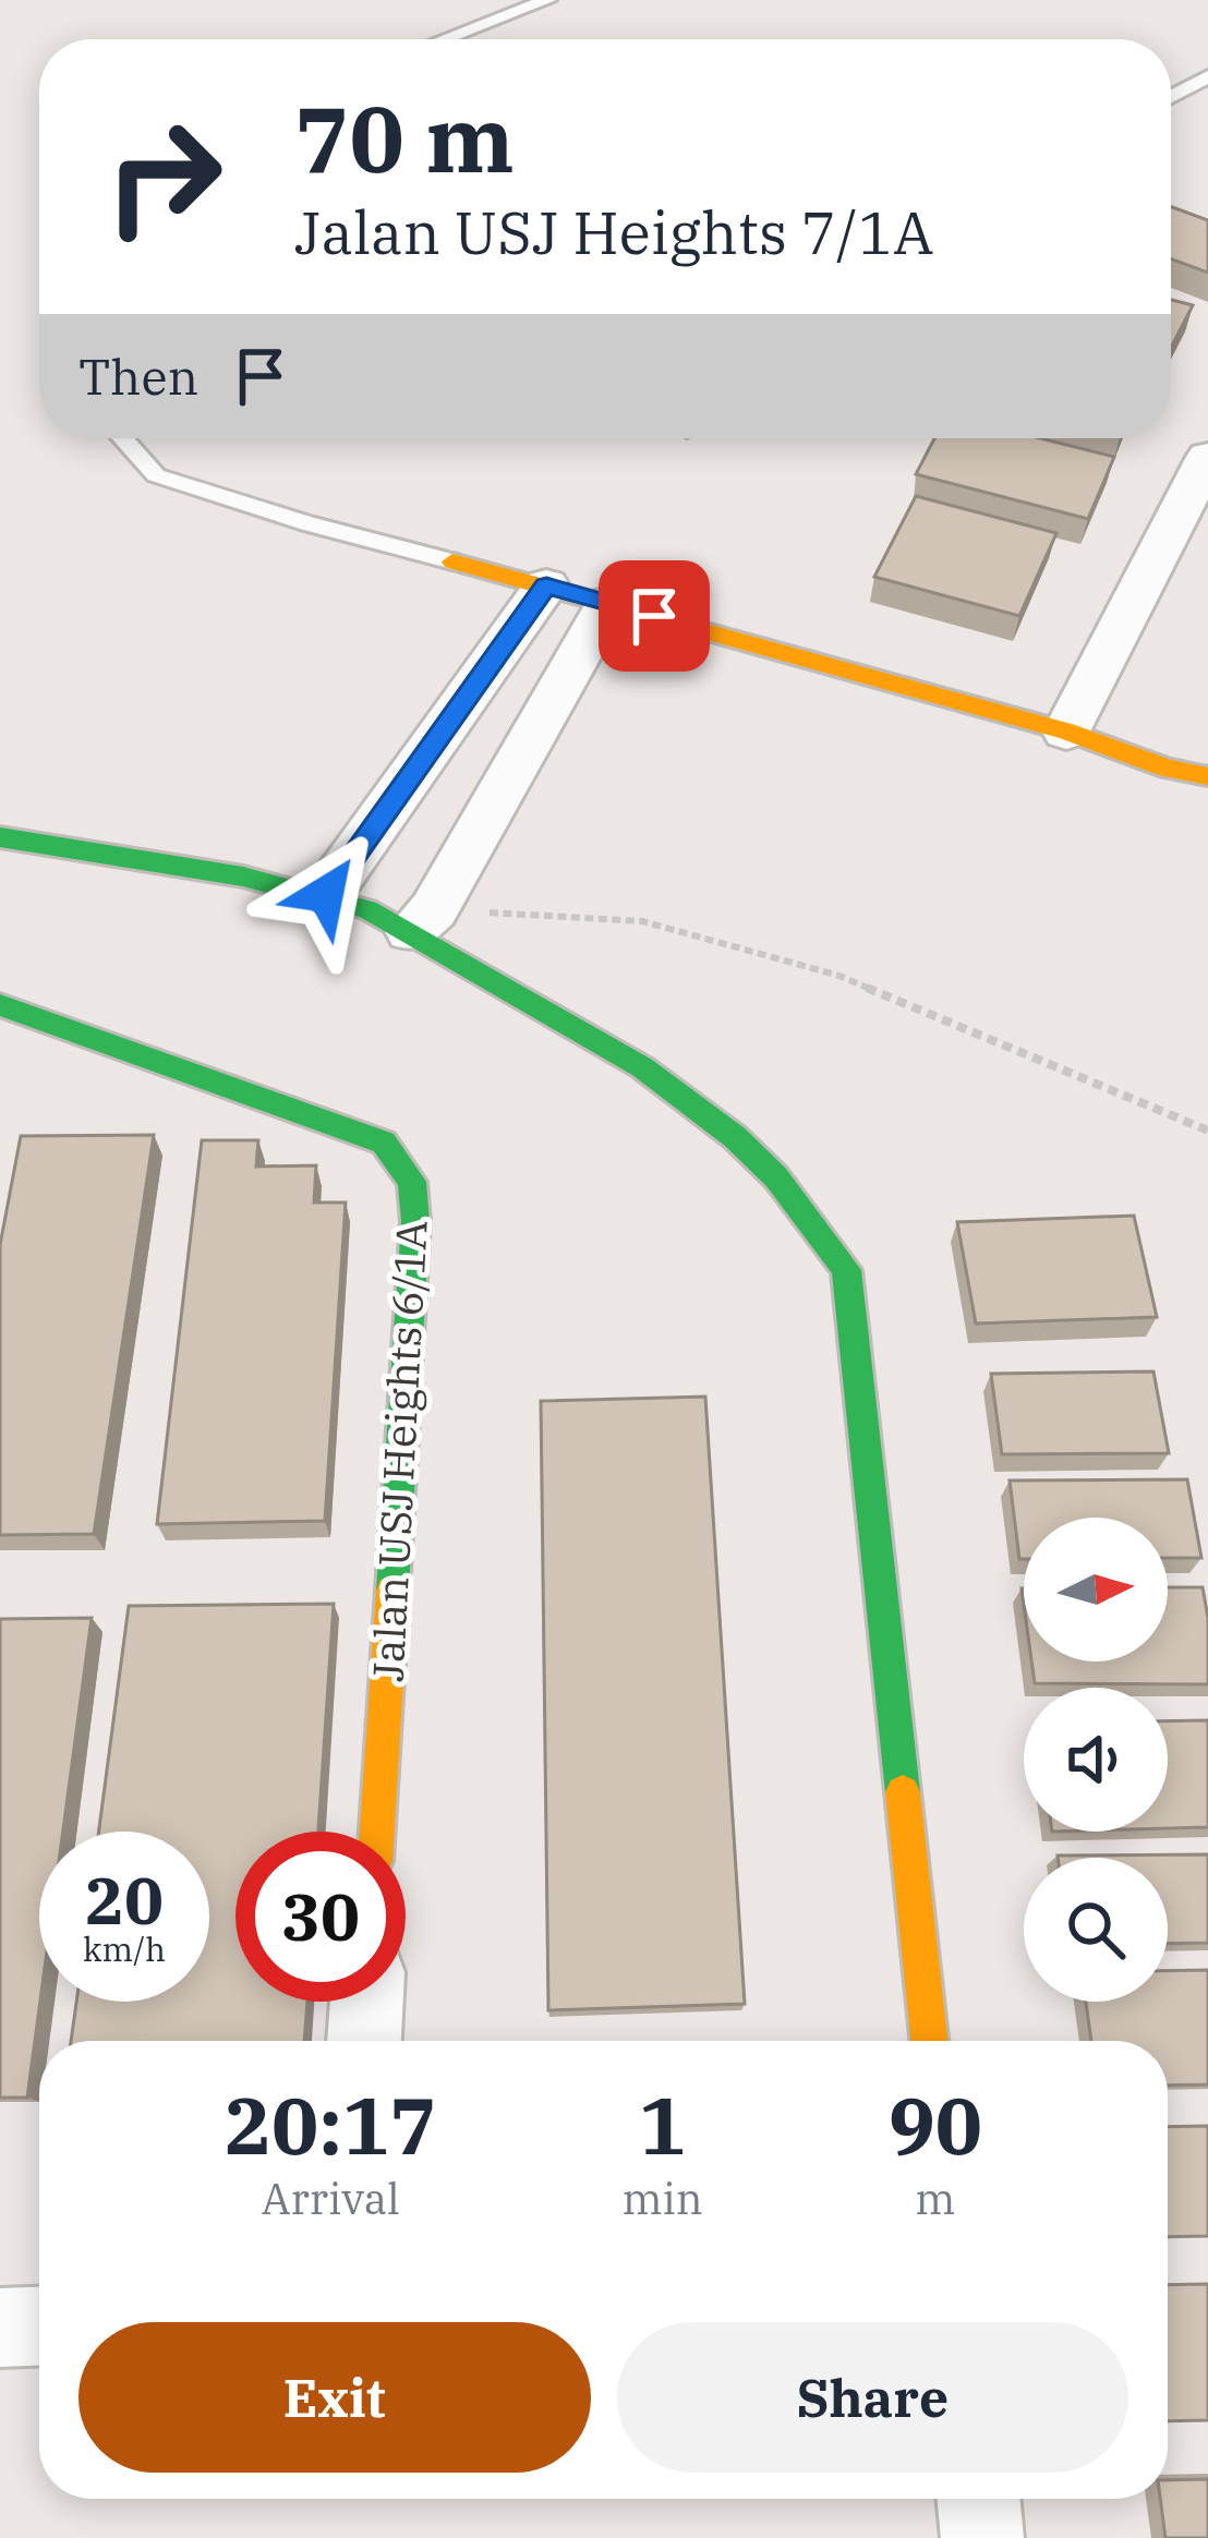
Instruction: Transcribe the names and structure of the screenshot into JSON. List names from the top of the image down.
{
  "streets": {
    "street": ["Jalan USJ Heights 6/1A"]
  },
  "north": "right",
  "page": {
    "turn": ["70 m", "Jalan USJ Heights 7/1A"],
    "then": "Then",
    "speed": "20 km/h",
    "limit": "30",
    "eta": [
      "20:17",
      "Arrival",
      "1",
      "min",
      "90",
      "m"
    ],
    "buttons": ["Exit", "Share"]
  }
}
